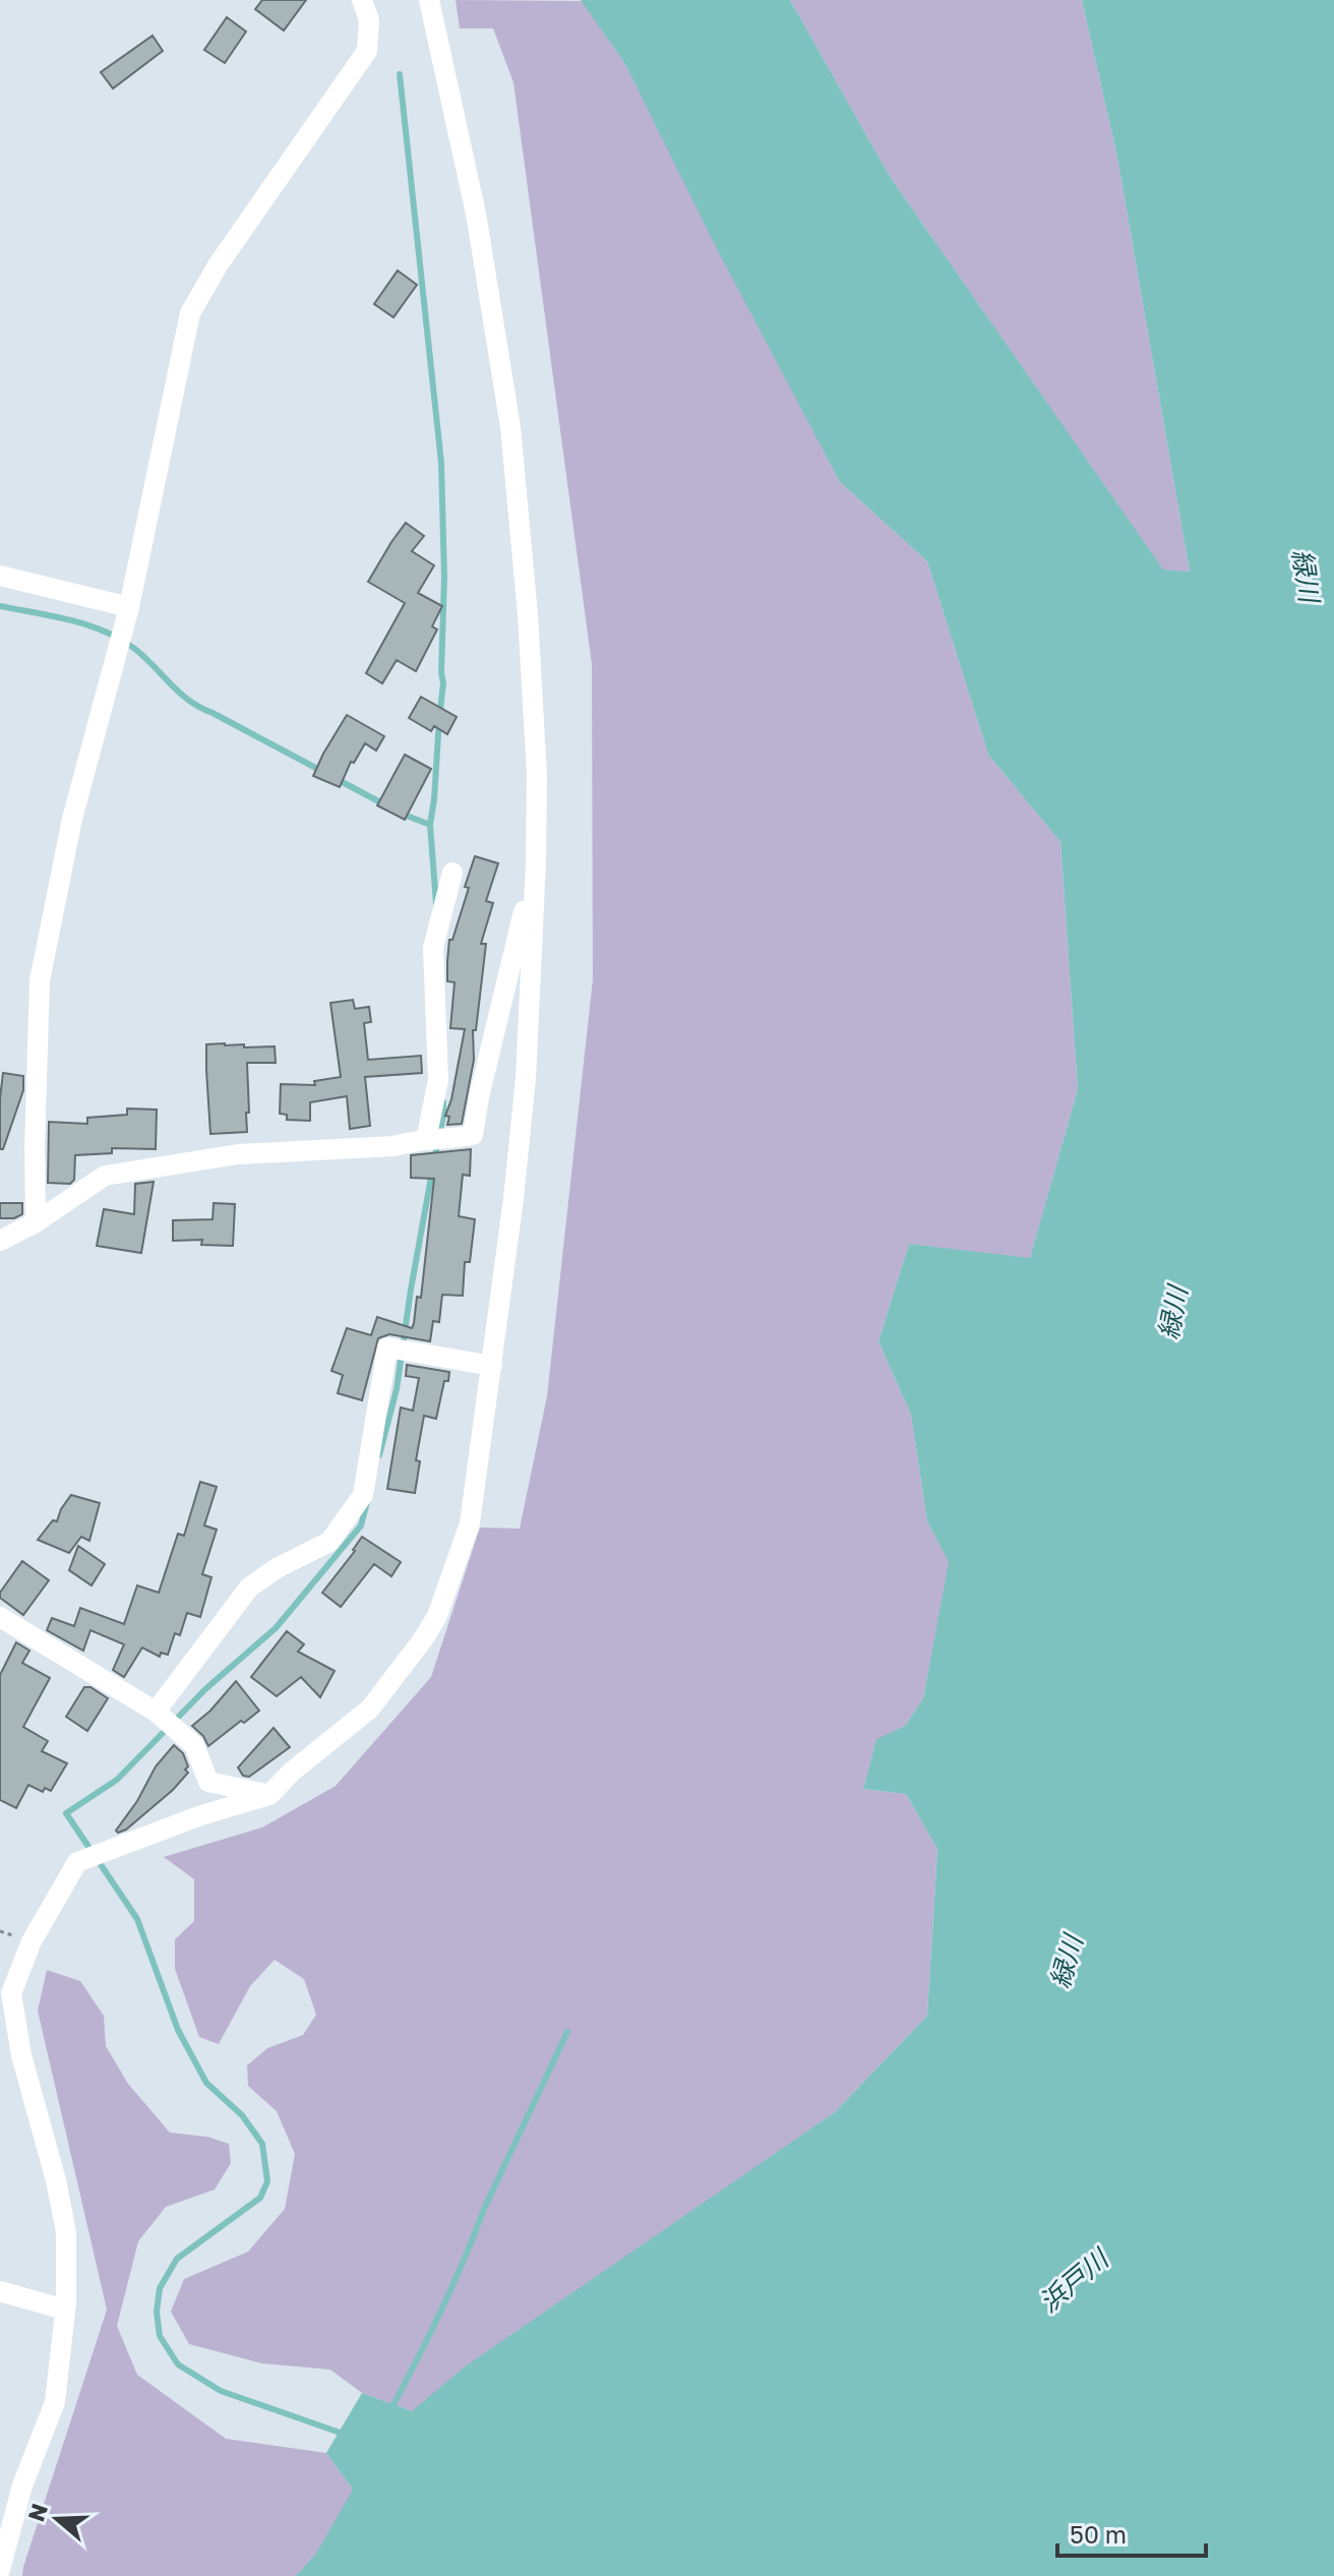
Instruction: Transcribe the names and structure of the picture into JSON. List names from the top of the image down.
{
  "water": ["緑川", "浜戸川"],
  "scale_bar": "50 m",
  "north": "left"
}
